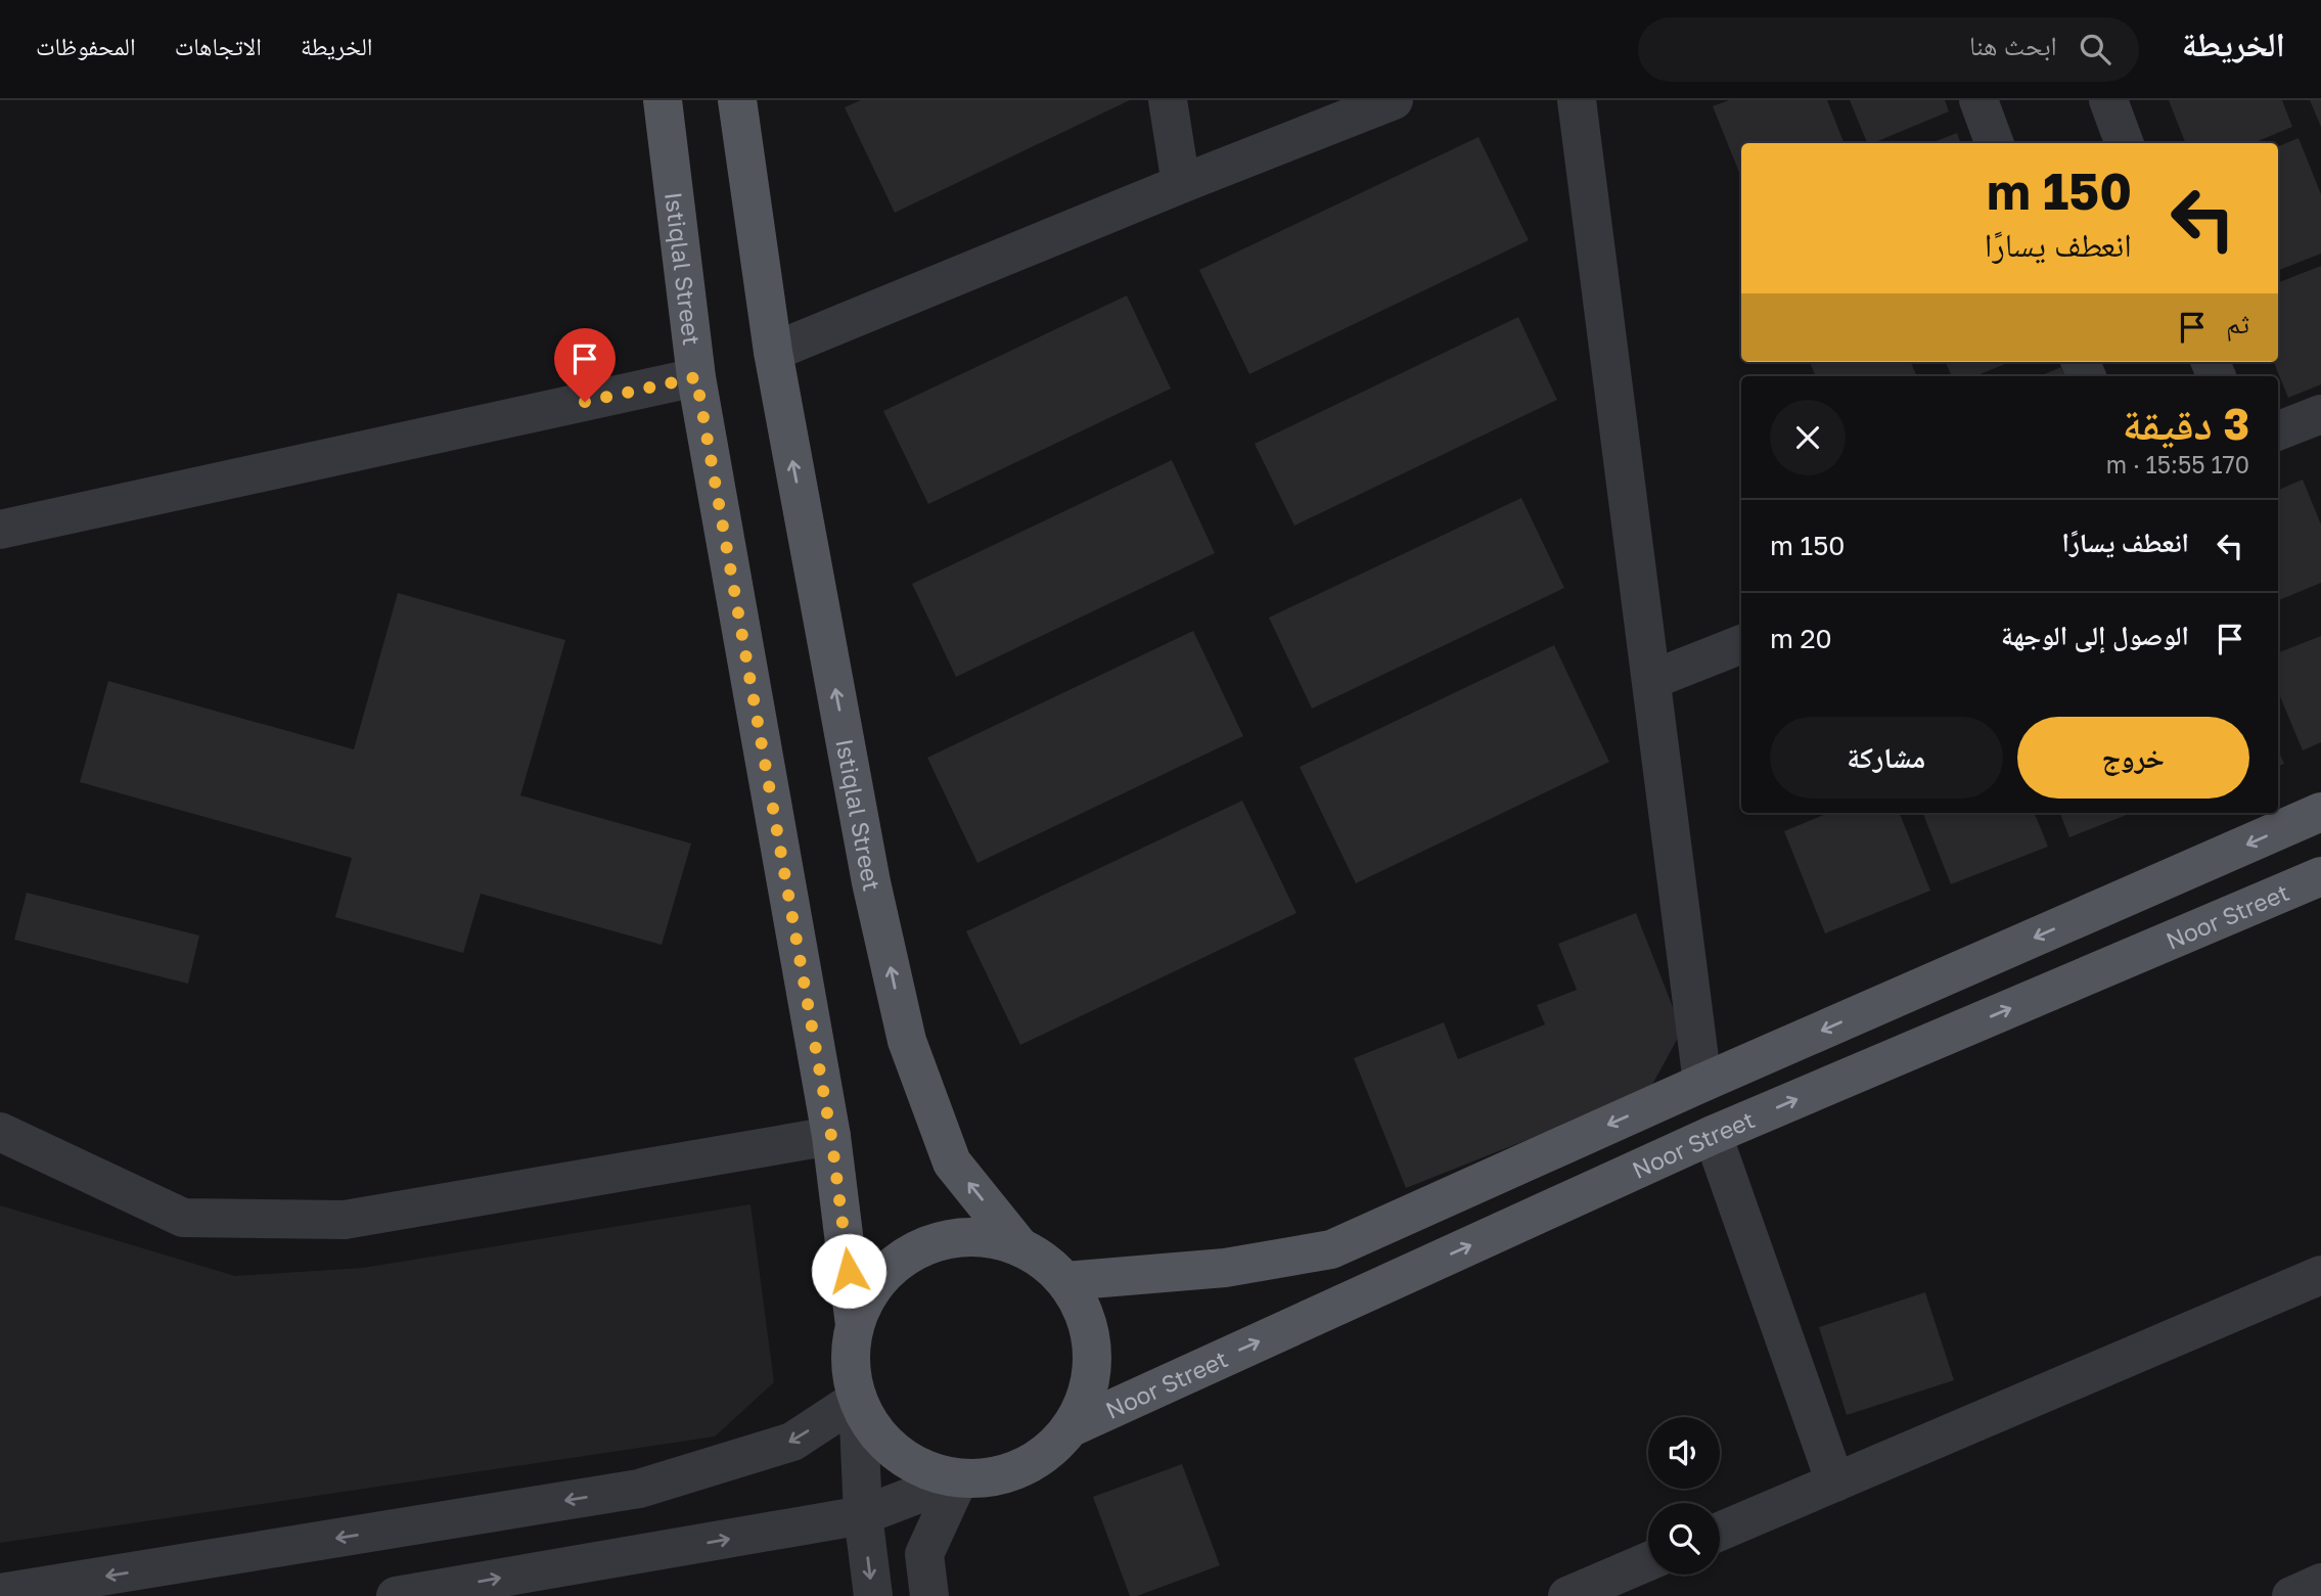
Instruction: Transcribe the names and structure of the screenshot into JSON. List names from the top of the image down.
{
  "streets": {
    "main road": ["Istiqlal Street", "Noor Street"]
  },
  "crossings": [
    ["Istiqlal Street", "Noor Street"]
  ],
  "page": {
    "header": "الخريطة",
    "search": "ابحث هنا",
    "nav": ["الخريطة", "الاتجاهات", "المحفوظات"],
    "turn": ["150 m", "انعطف يسارًا"],
    "then": "ثم",
    "heading": ["3 دقيقة", "170 m · 15:55"],
    "list": [
      {
        "name": "انعطف يسارًا",
        "value": "150 m"
      },
      {
        "name": "الوصول إلى الوجهة",
        "value": "20 m"
      }
    ],
    "buttons": ["خروج", "مشاركة"]
  }
}
